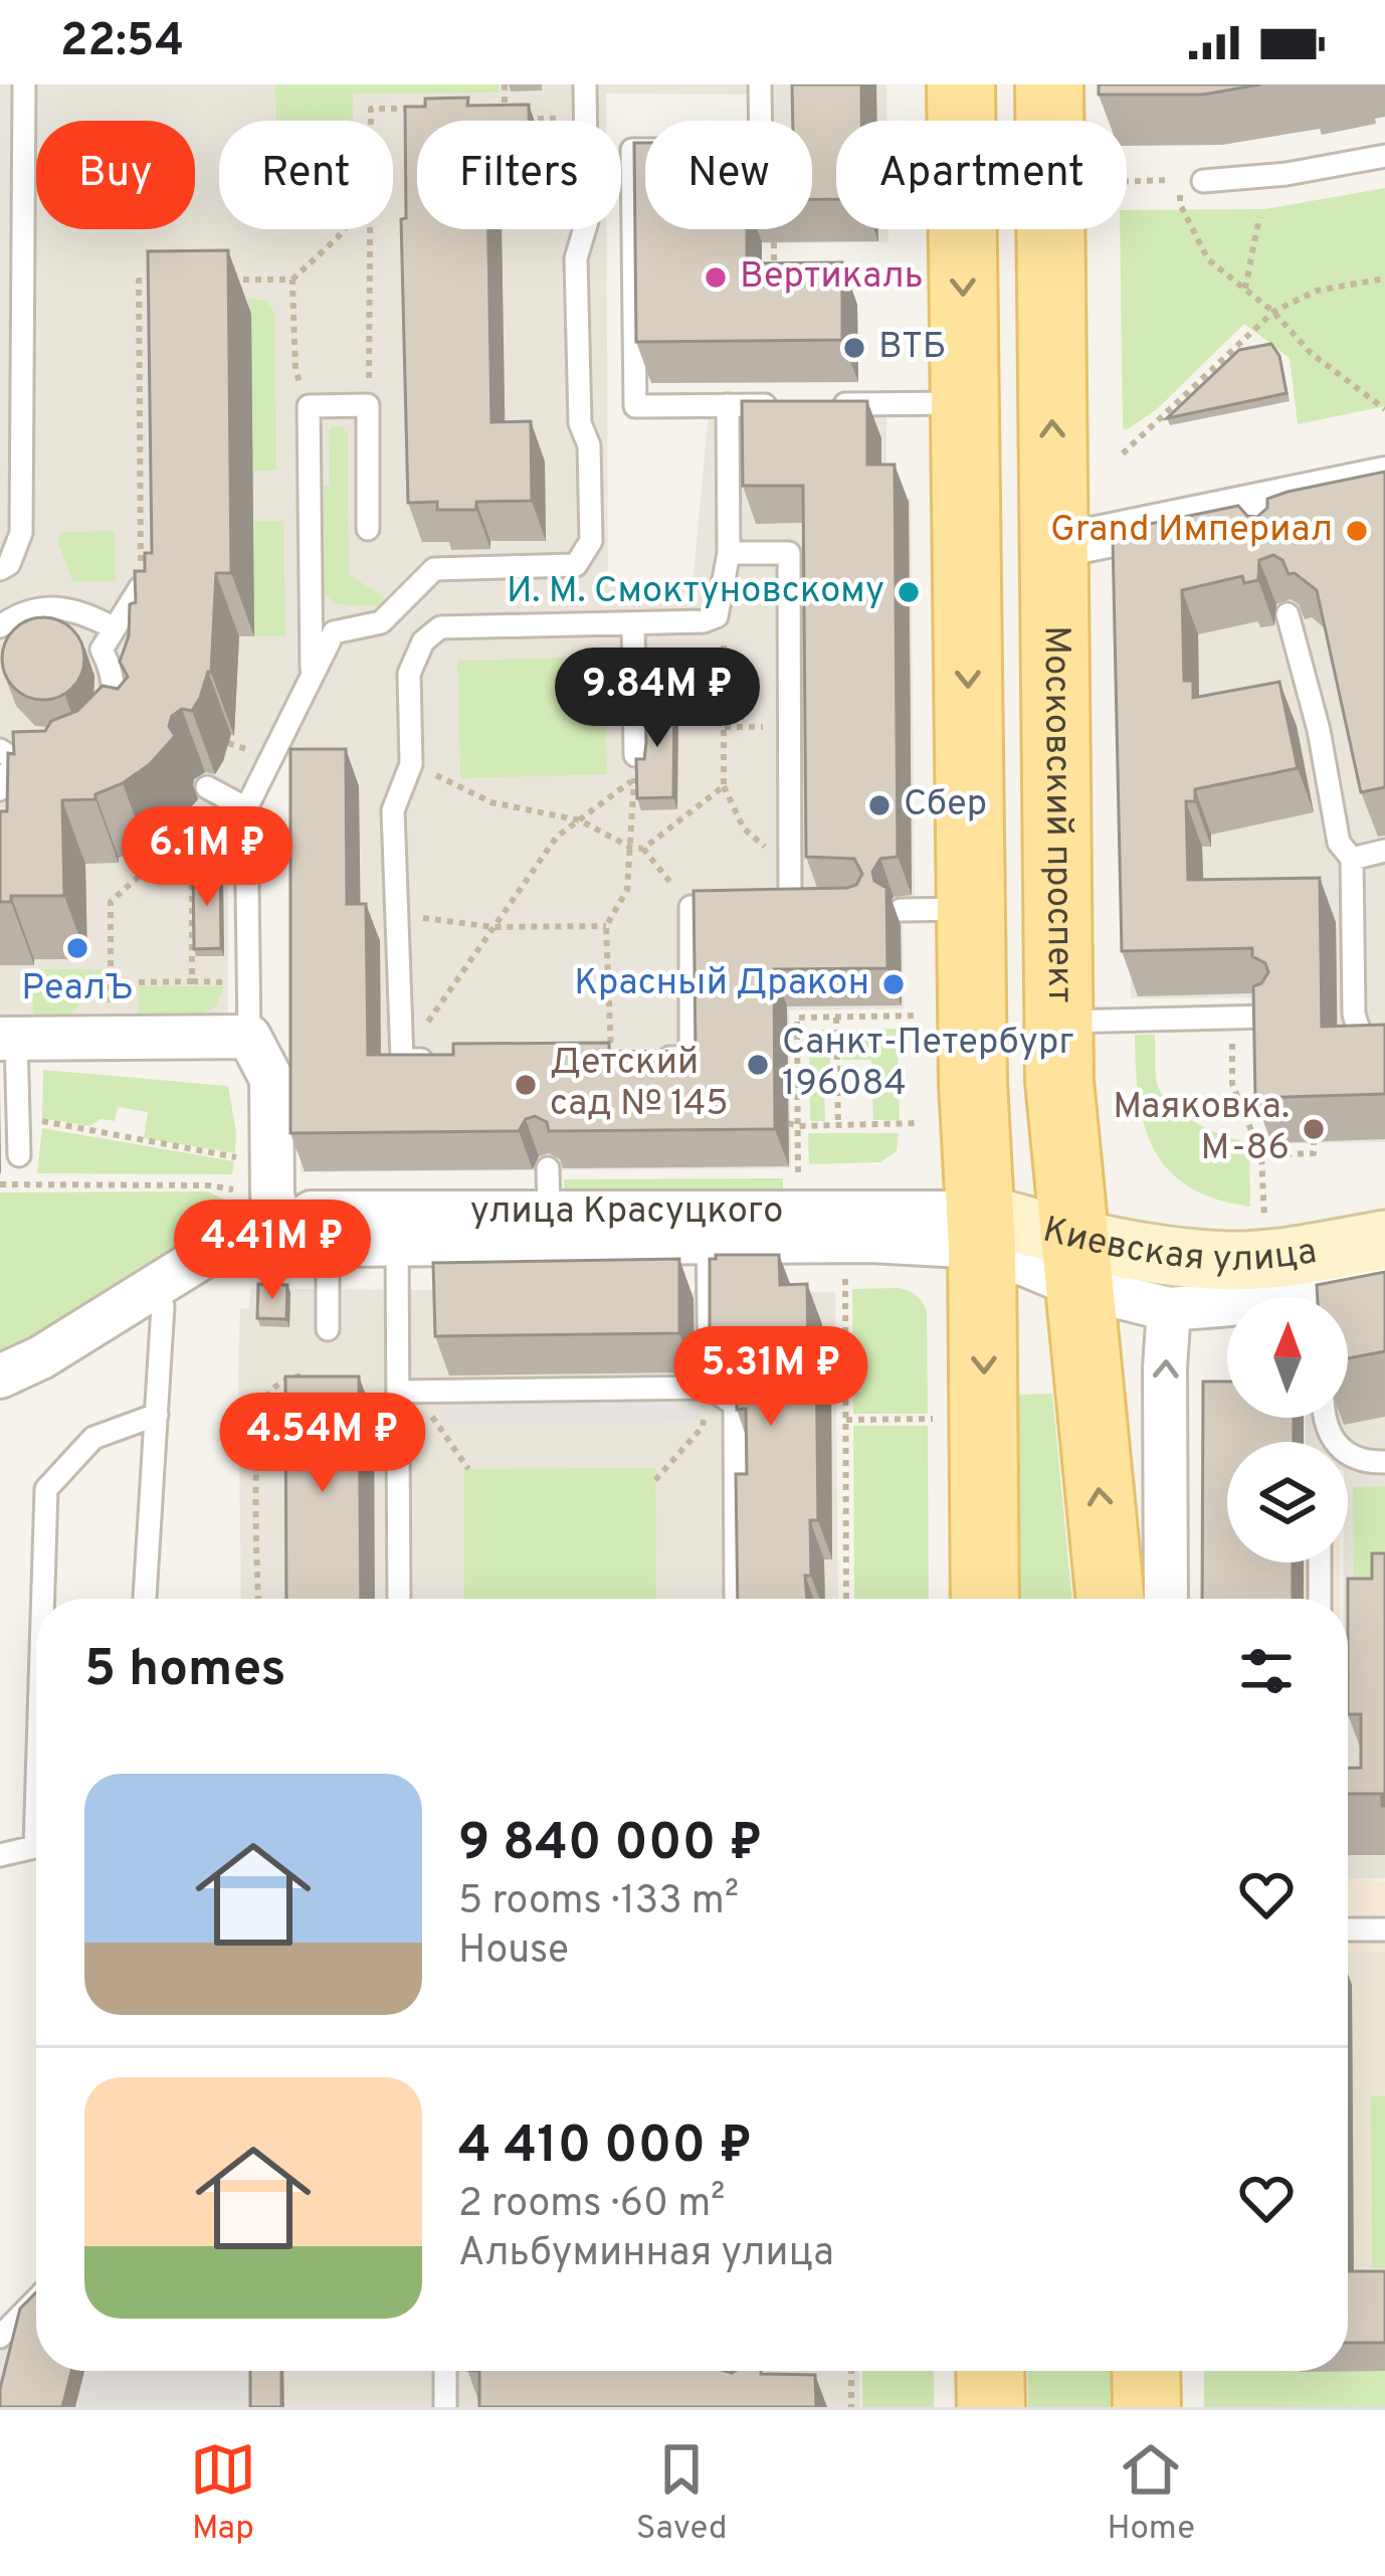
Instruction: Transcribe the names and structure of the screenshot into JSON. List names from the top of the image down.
{
  "streets": {
    "main road": ["Московский проспект"],
    "street": ["улица Красуцкого", "Киевская улица"]
  },
  "crossings": [
    ["Московский проспект", "Киевская улица"],
    ["улица Красуцкого", "Киевская улица"]
  ],
  "places": [
    "Вертикаль",
    "ВТБ",
    "Grand Империал",
    "И. М. Смоктуновскому",
    "Сбер",
    "РеалЪ",
    "Красный Дракон",
    "Санкт-Петербург 196084",
    "Детский сад № 145",
    "Маяковка. М-86"
  ],
  "north": "top",
  "page": {
    "status": "22:54",
    "chip": [
      "Buy",
      "Rent",
      "Filters",
      "New",
      "Apartment"
    ],
    "price": [
      "9.84M ₽",
      "6.1M ₽",
      "4.41M ₽",
      "5.31M ₽",
      "4.54M ₽"
    ],
    "heading": "5 homes",
    "list": [
      {
        "name": "9 840 000 ₽",
        "note": "5 rooms · 133 m² · House"
      },
      {
        "name": "4 410 000 ₽",
        "note": "2 rooms · 60 m² · Альбуминная улица"
      }
    ],
    "tabs": ["Map", "Saved", "Home"]
  }
}
